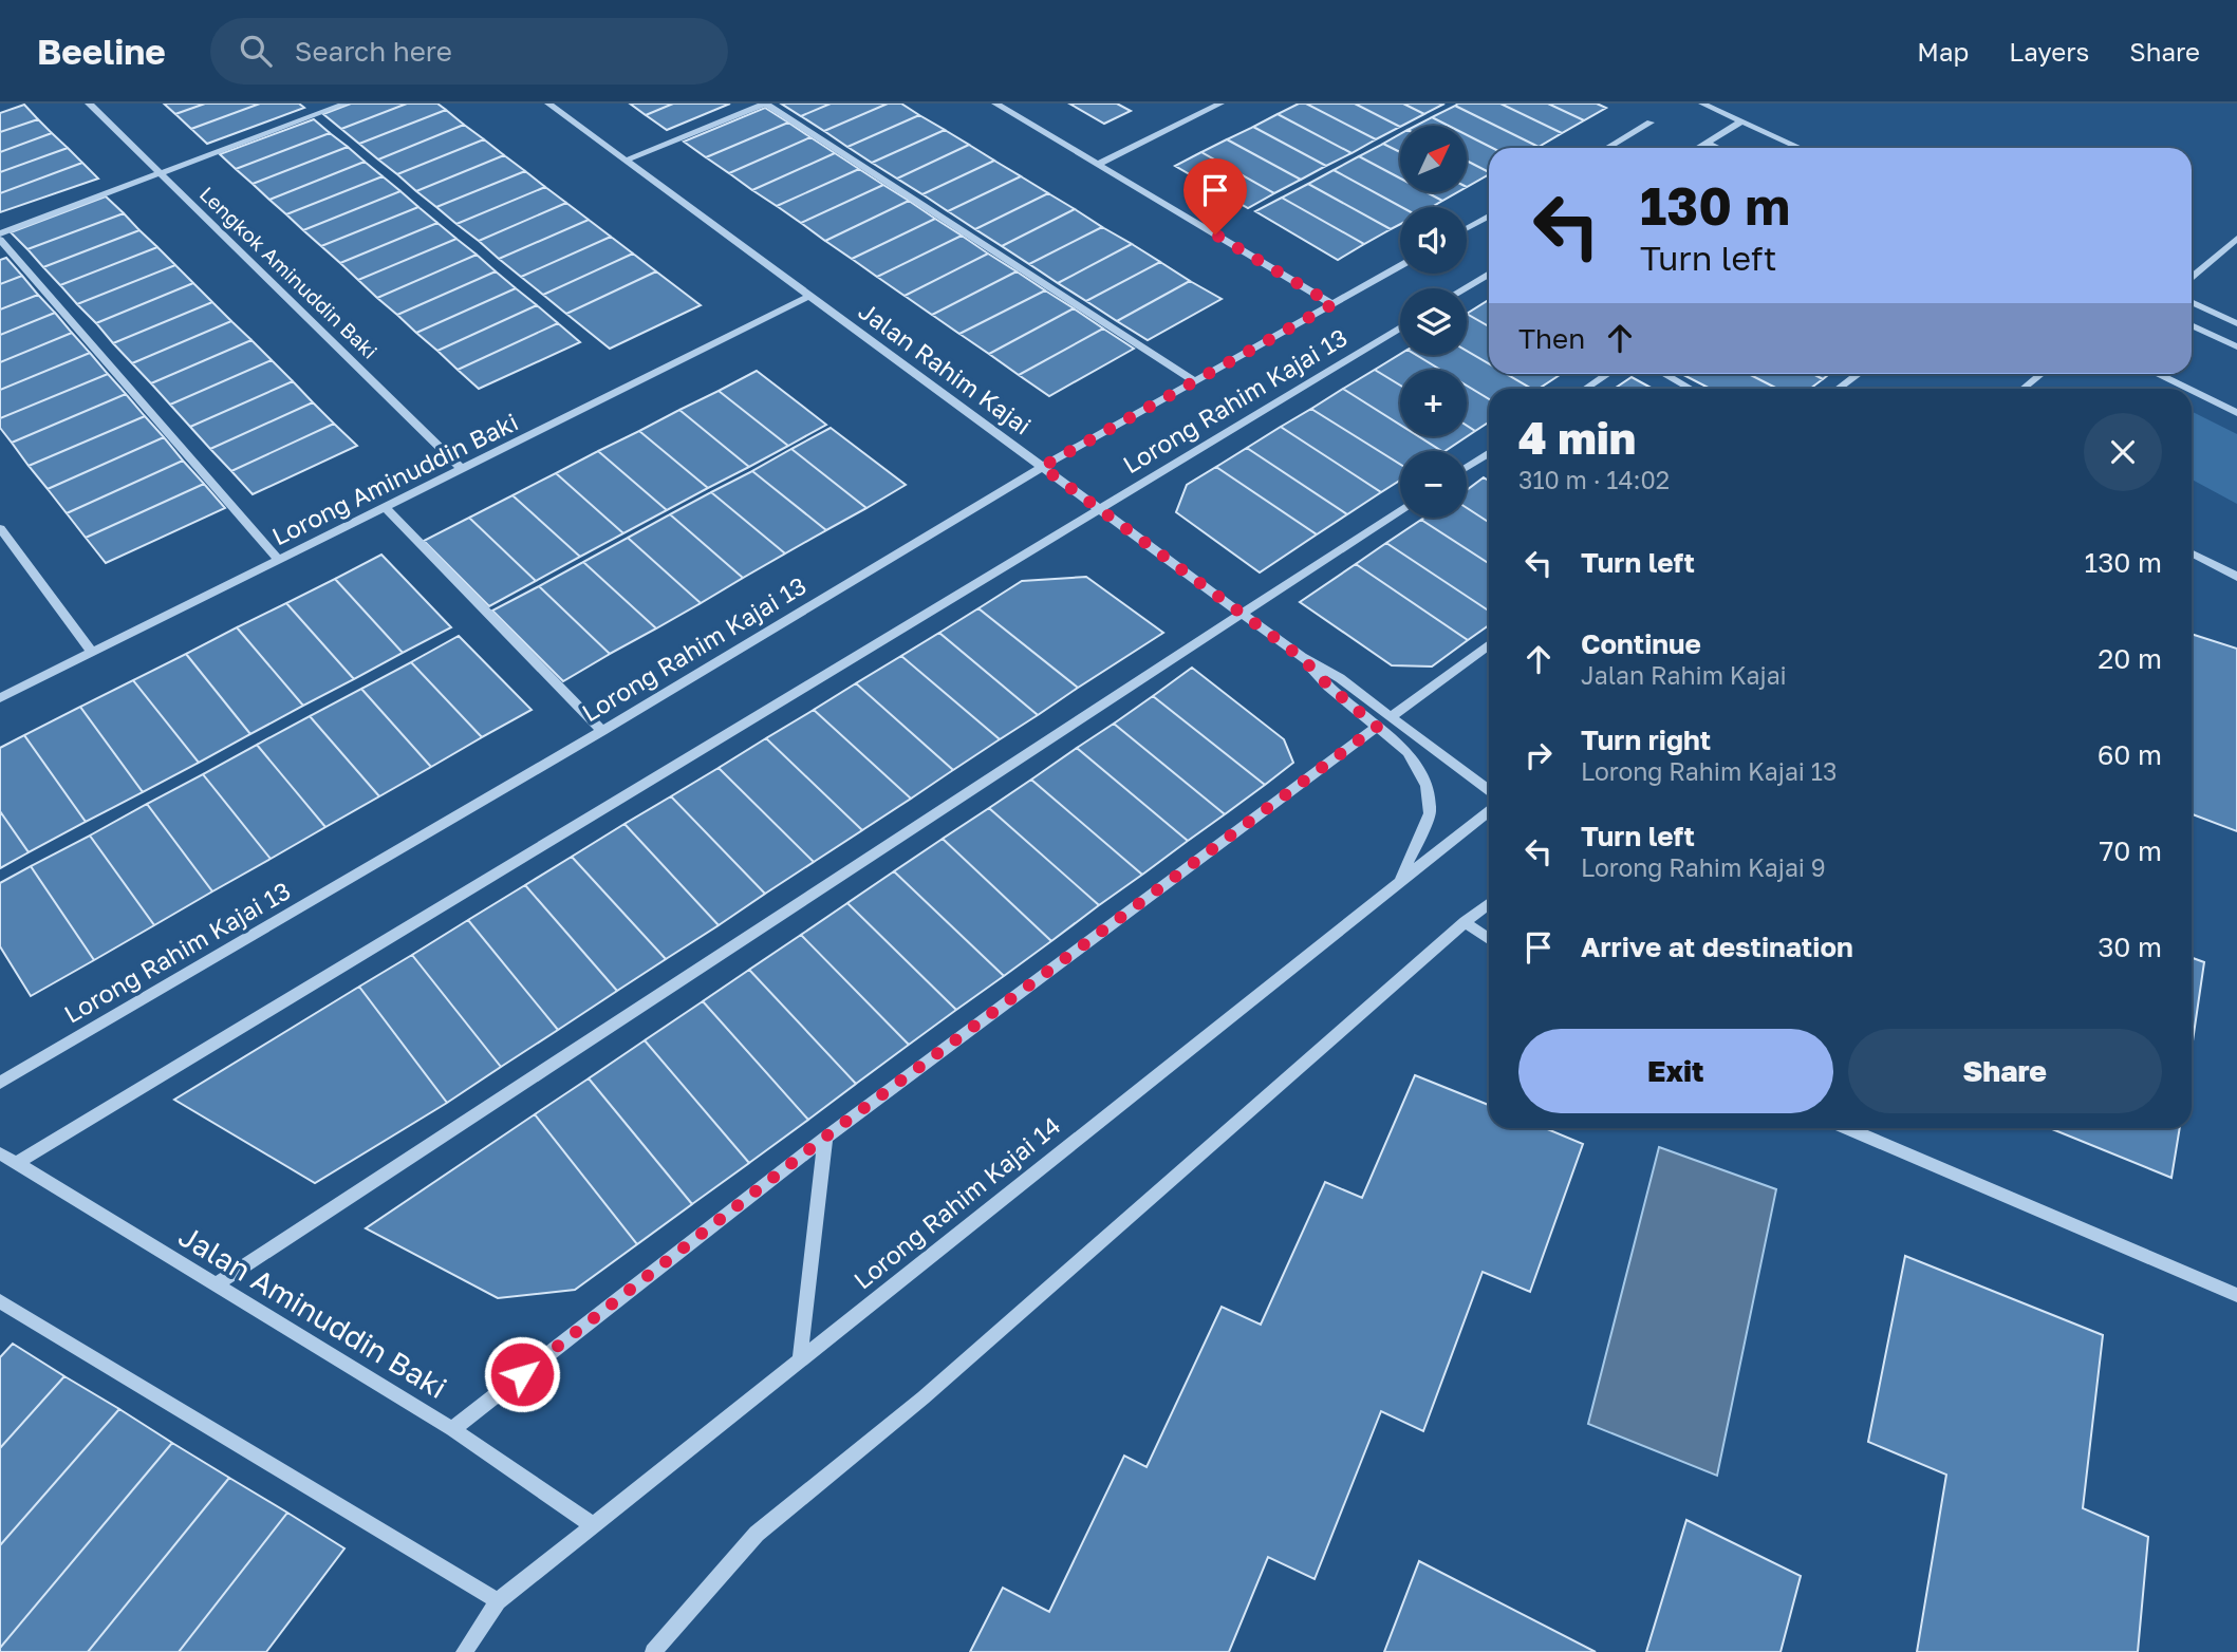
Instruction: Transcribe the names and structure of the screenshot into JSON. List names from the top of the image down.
{
  "streets": {
    "street": [
      "Lengkok Aminuddin Baki",
      "Jalan Rahim Kajai",
      "Lorong Rahim Kajai 13",
      "Lorong Aminuddin Baki",
      "Lorong Rahim Kajai 14",
      "Jalan Aminuddin Baki"
    ]
  },
  "crossings": [
    ["Lengkok Aminuddin Baki", "Lorong Aminuddin Baki"],
    ["Jalan Rahim Kajai", "Lorong Rahim Kajai 13"],
    ["Jalan Rahim Kajai", "Lorong Aminuddin Baki"],
    ["Lorong Rahim Kajai 13", "Jalan Aminuddin Baki"],
    ["Lorong Rahim Kajai 14", "Jalan Aminuddin Baki"]
  ],
  "north": "top right",
  "page": {
    "header": "Beeline",
    "search": "Search here",
    "nav": ["Map", "Layers", "Share"],
    "map_buttons": ["+", "−"],
    "turn": ["130 m", "Turn left"],
    "then": "Then",
    "heading": ["4 min", "310 m · 14:02"],
    "list": [
      {
        "name": "Turn left",
        "value": "130 m"
      },
      {
        "name": "Continue",
        "note": "Jalan Rahim Kajai",
        "value": "20 m"
      },
      {
        "name": "Turn right",
        "note": "Lorong Rahim Kajai 13",
        "value": "60 m"
      },
      {
        "name": "Turn left",
        "note": "Lorong Rahim Kajai 9",
        "value": "70 m"
      },
      {
        "name": "Arrive at destination",
        "value": "30 m"
      }
    ],
    "buttons": ["Exit", "Share"]
  }
}
